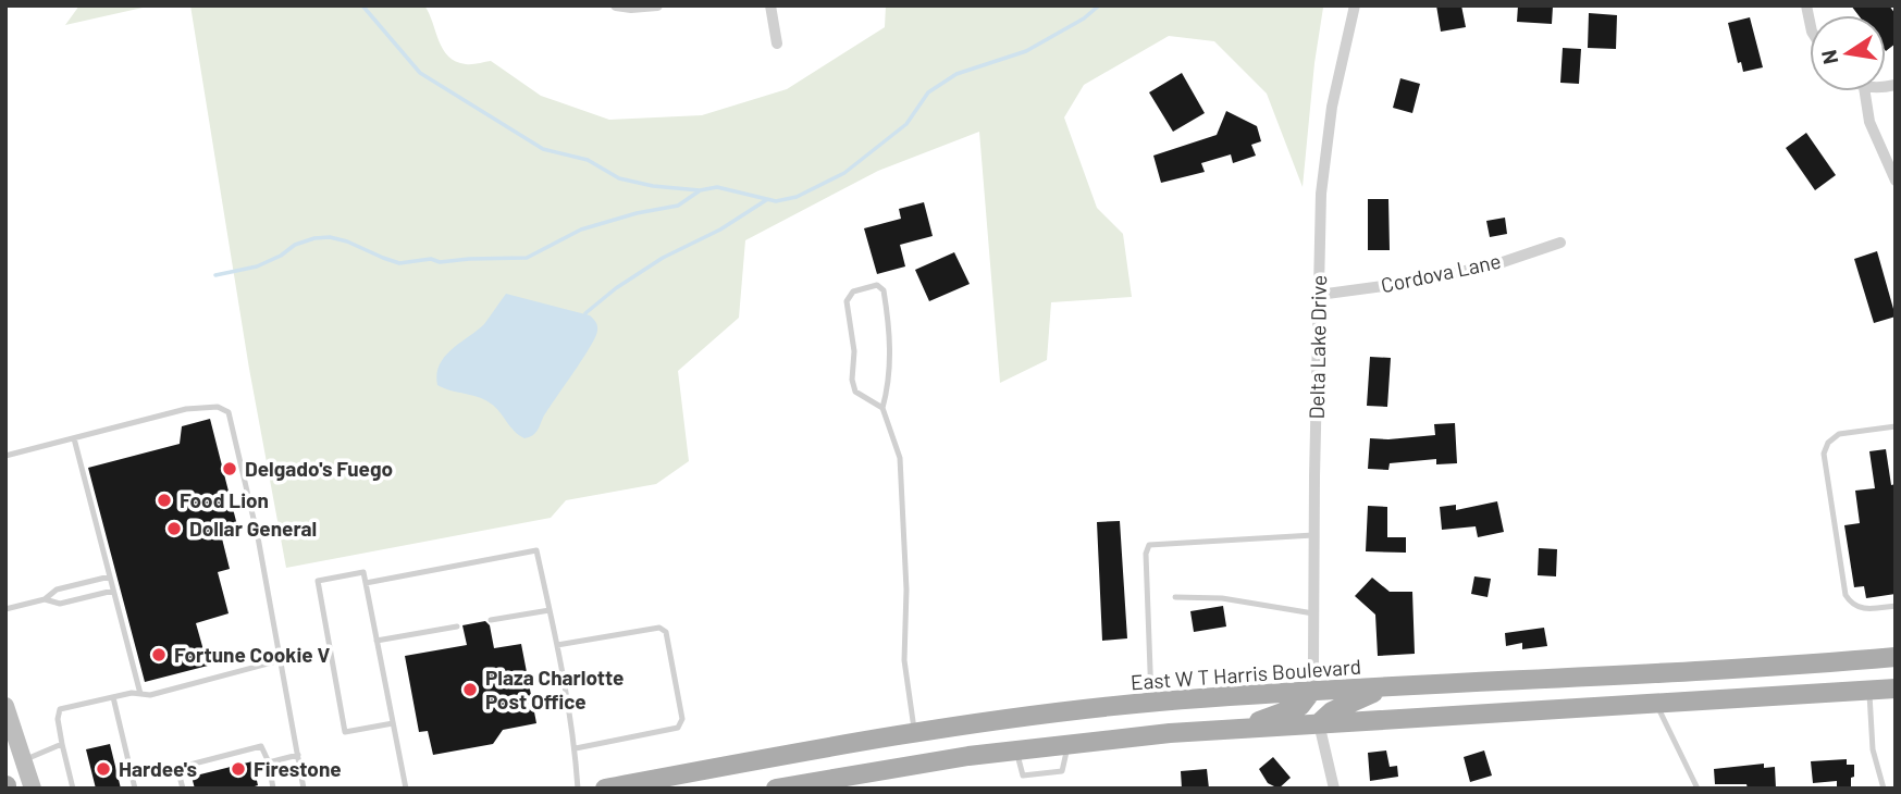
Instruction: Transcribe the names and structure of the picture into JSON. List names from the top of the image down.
{
  "streets": {
    "main road": ["East W T Harris Boulevard"],
    "street": ["Cordova Lane", "Delta Lake Drive"]
  },
  "crossings": [
    ["Cordova Lane", "Delta Lake Drive"],
    ["Delta Lake Drive", "East W T Harris Boulevard"]
  ],
  "places": [
    "Delgado's Fuego",
    "Food Lion",
    "Dollar General",
    "Fortune Cookie V",
    "Plaza Charlotte Post Office",
    "Hardee's",
    "Firestone"
  ],
  "north": "left"
}
